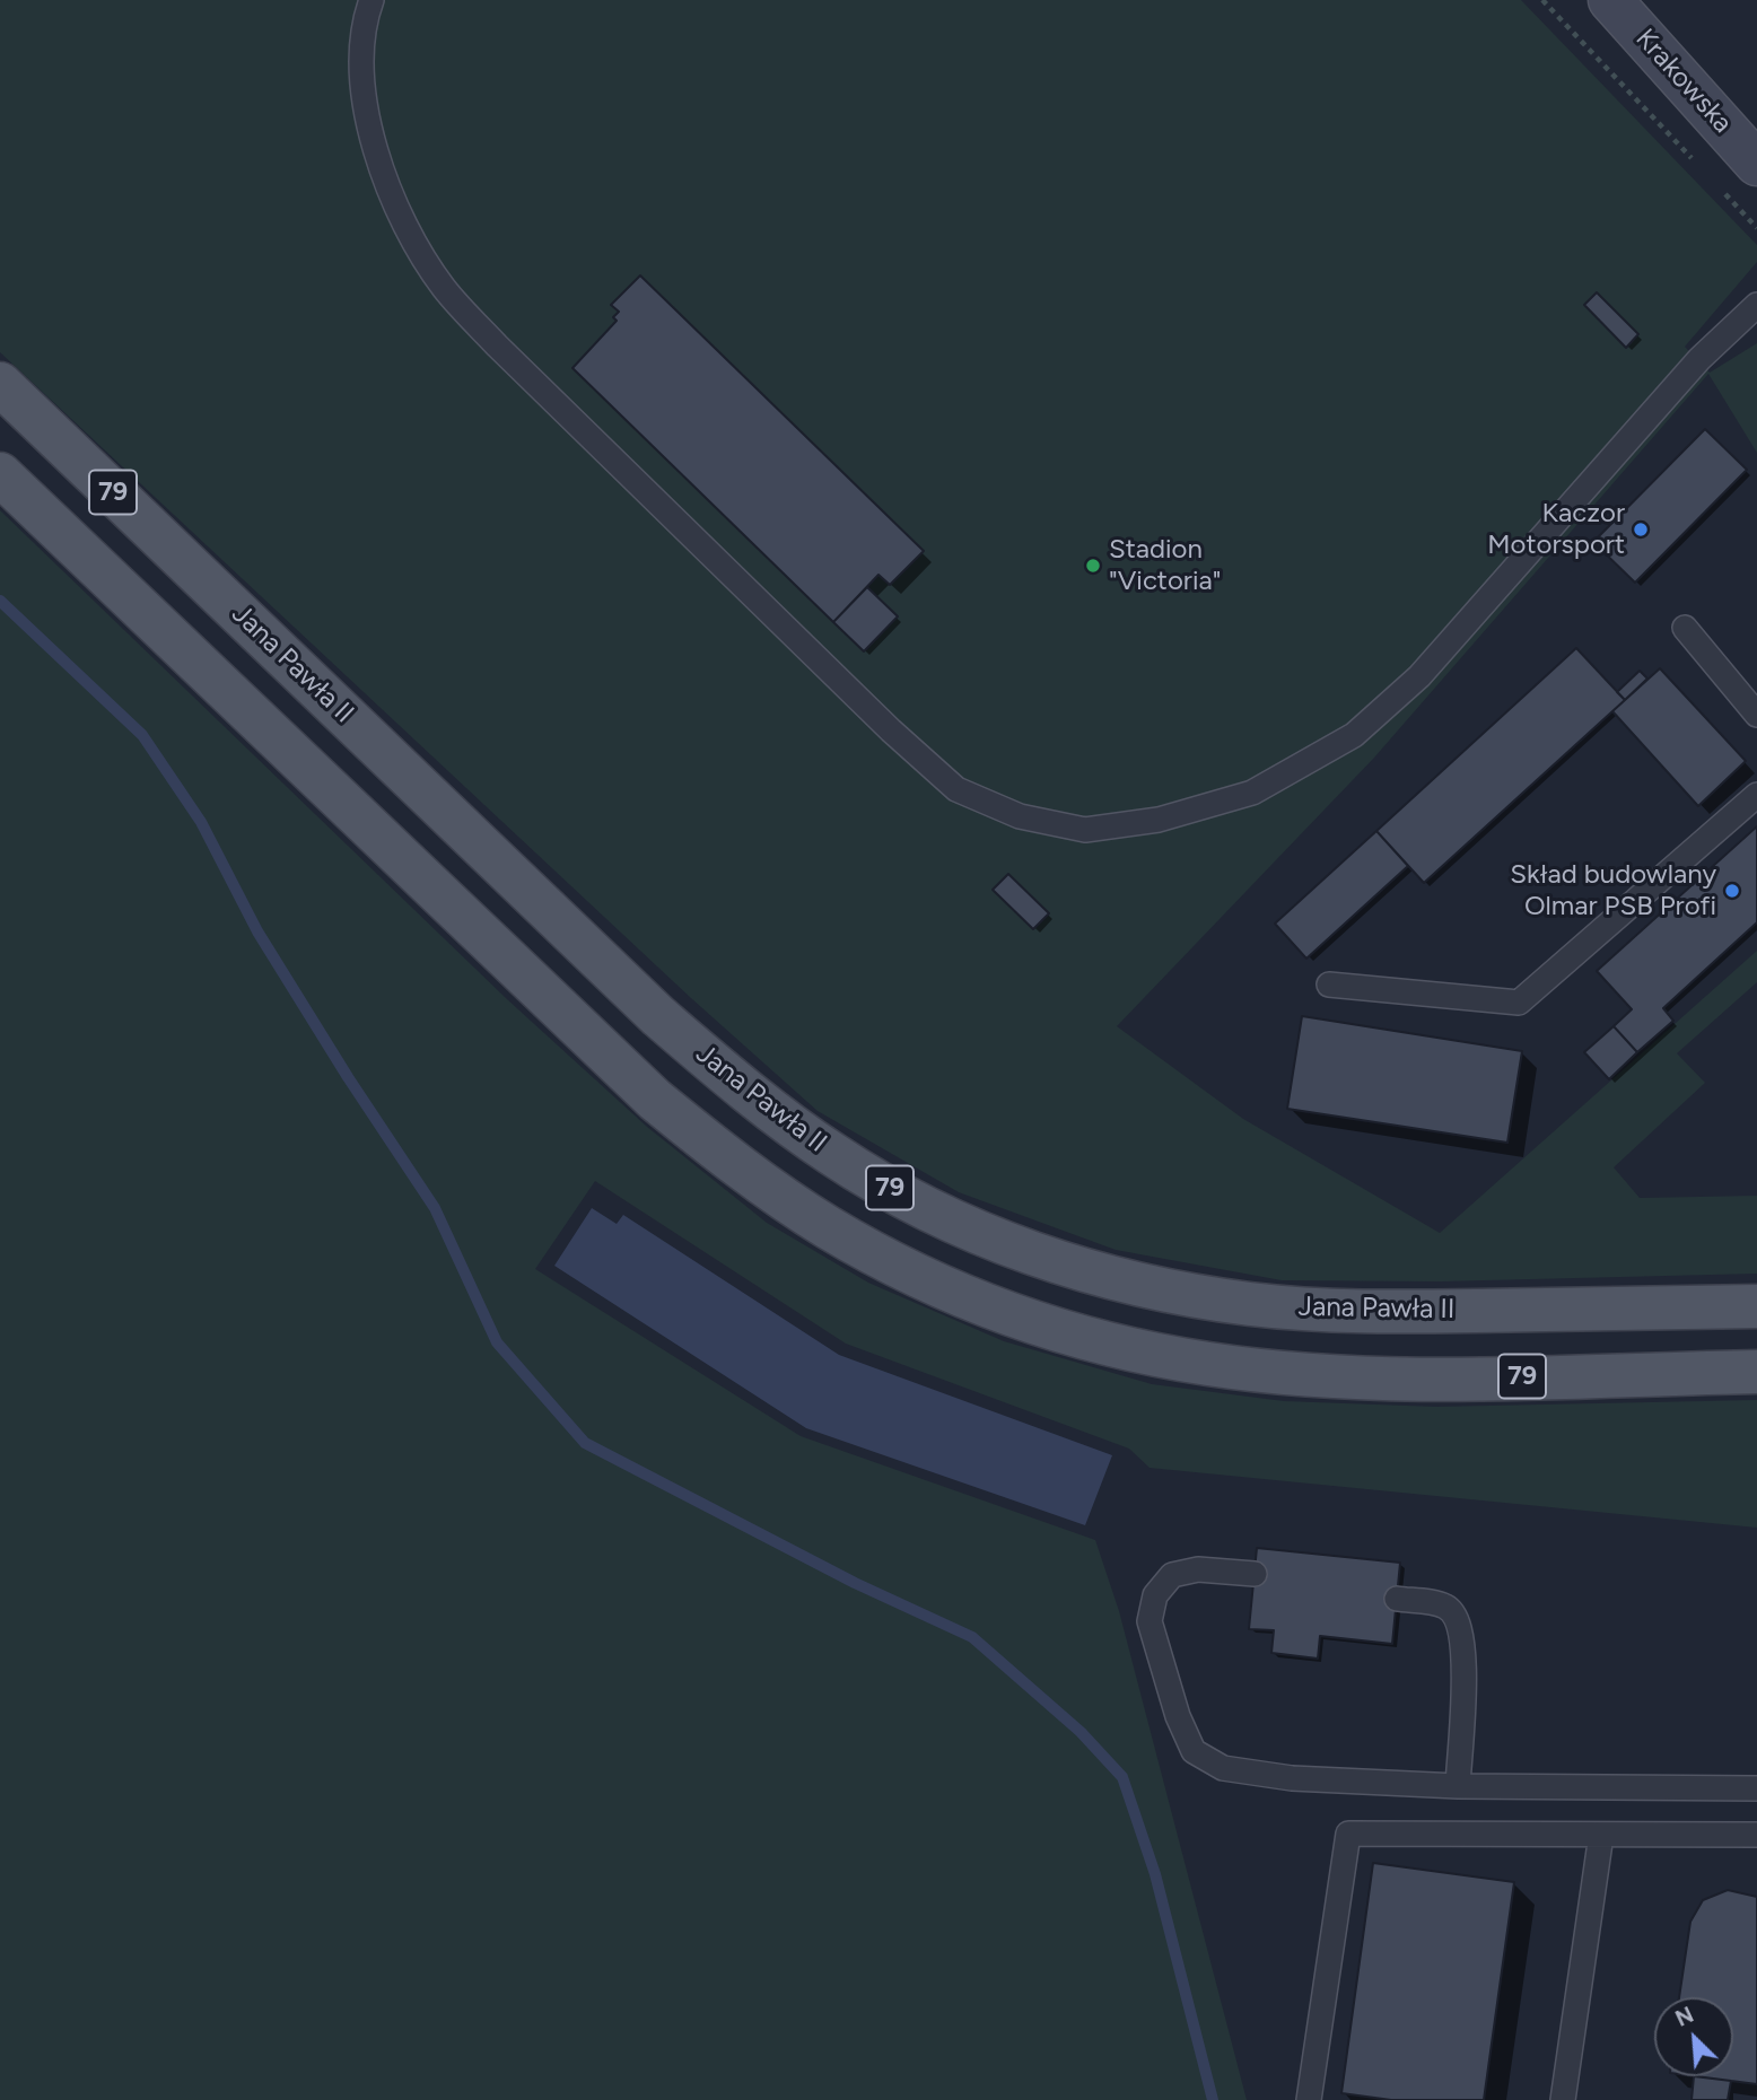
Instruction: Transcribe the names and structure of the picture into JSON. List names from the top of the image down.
{
  "streets": {
    "main road": ["79", "Jana Pawła II"],
    "street": ["Krakowska"]
  },
  "places": ["Kaczor Motorsport", "Stadion \"Victoria\"", "Skład budowlany Olmar PSB Profi"],
  "north": "top left"
}
